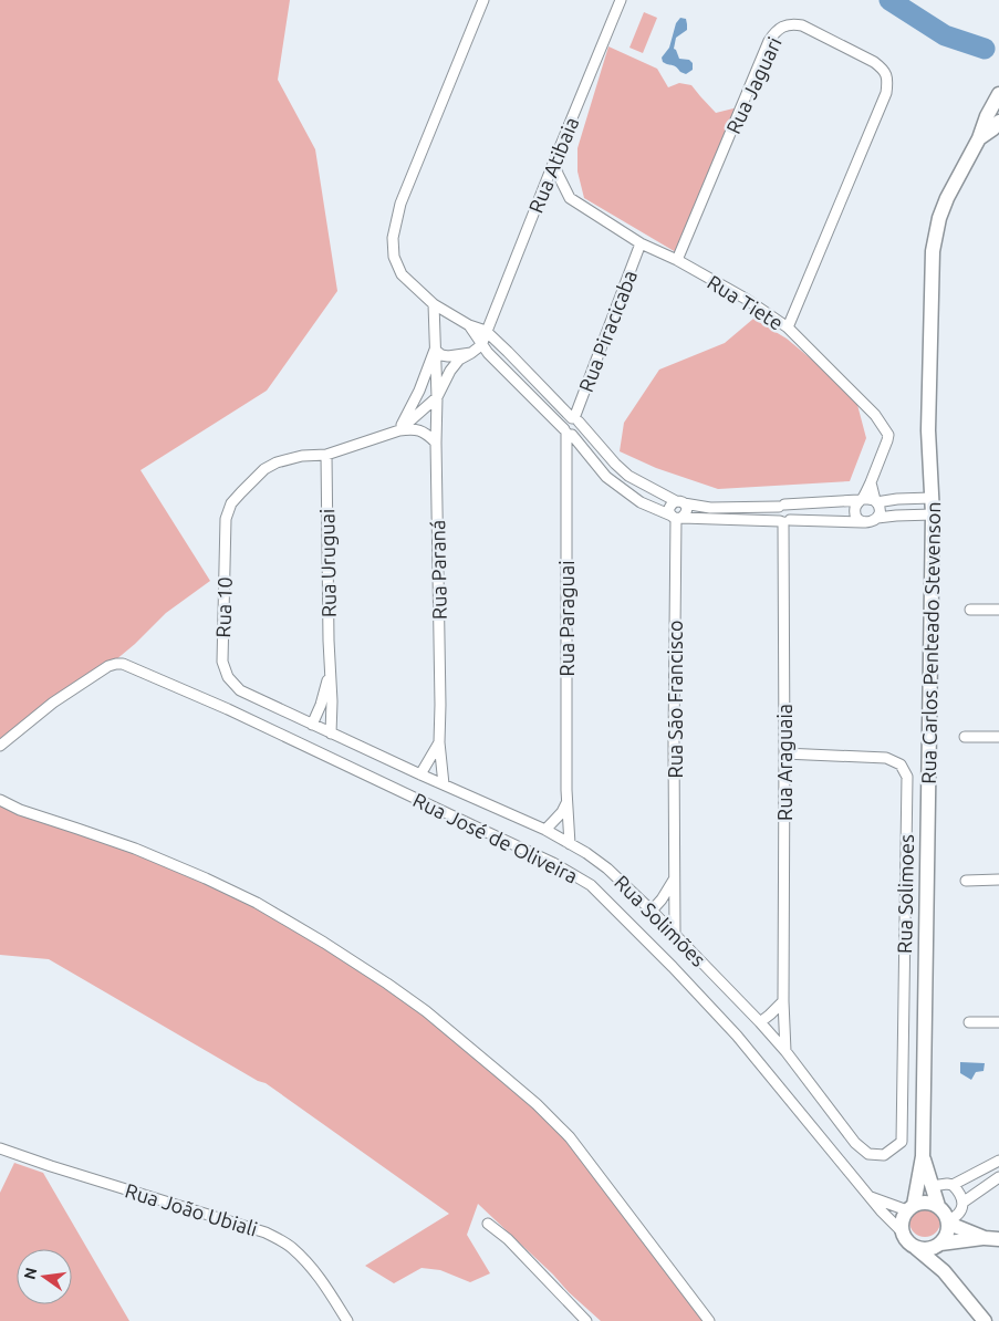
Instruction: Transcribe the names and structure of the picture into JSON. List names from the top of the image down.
{
  "streets": {
    "street": [
      "Rua Jaguari",
      "Rua Atibaia",
      "Rua Tiete",
      "Rua Piracicaba",
      "Rua Uruguai",
      "Rua Paraná",
      "Rua 10",
      "Rua Paraguai",
      "Rua Carlos Penteado Stevenson",
      "Rua São Francisco",
      "Rua Araguaia",
      "Rua José de Oliveira",
      "Rua Solimoes",
      "Rua Solimões",
      "Rua João Ubiali"
    ]
  },
  "crossings": [
    ["Rua Jaguari", "Rua Tiete"],
    ["Rua Atibaia", "Rua Tiete"],
    ["Rua Atibaia", "Rua Paraná"],
    ["Rua Tiete", "Rua Piracicaba"],
    ["Rua Piracicaba", "Rua Paraguai"],
    ["Rua Uruguai", "Rua 10"],
    ["Rua Uruguai", "Rua Solimões"],
    ["Rua Paraná", "Rua Solimões"],
    ["Rua 10", "Rua Solimões"],
    ["Rua Paraguai", "Rua Solimões"],
    ["Rua Carlos Penteado Stevenson", "Rua José de Oliveira"],
    ["Rua São Francisco", "Rua Solimões"],
    ["Rua Araguaia", "Rua Solimoes"],
    ["Rua Araguaia", "Rua Solimões"],
    ["Rua Solimoes", "Rua Solimões"]
  ],
  "north": "left"
}
